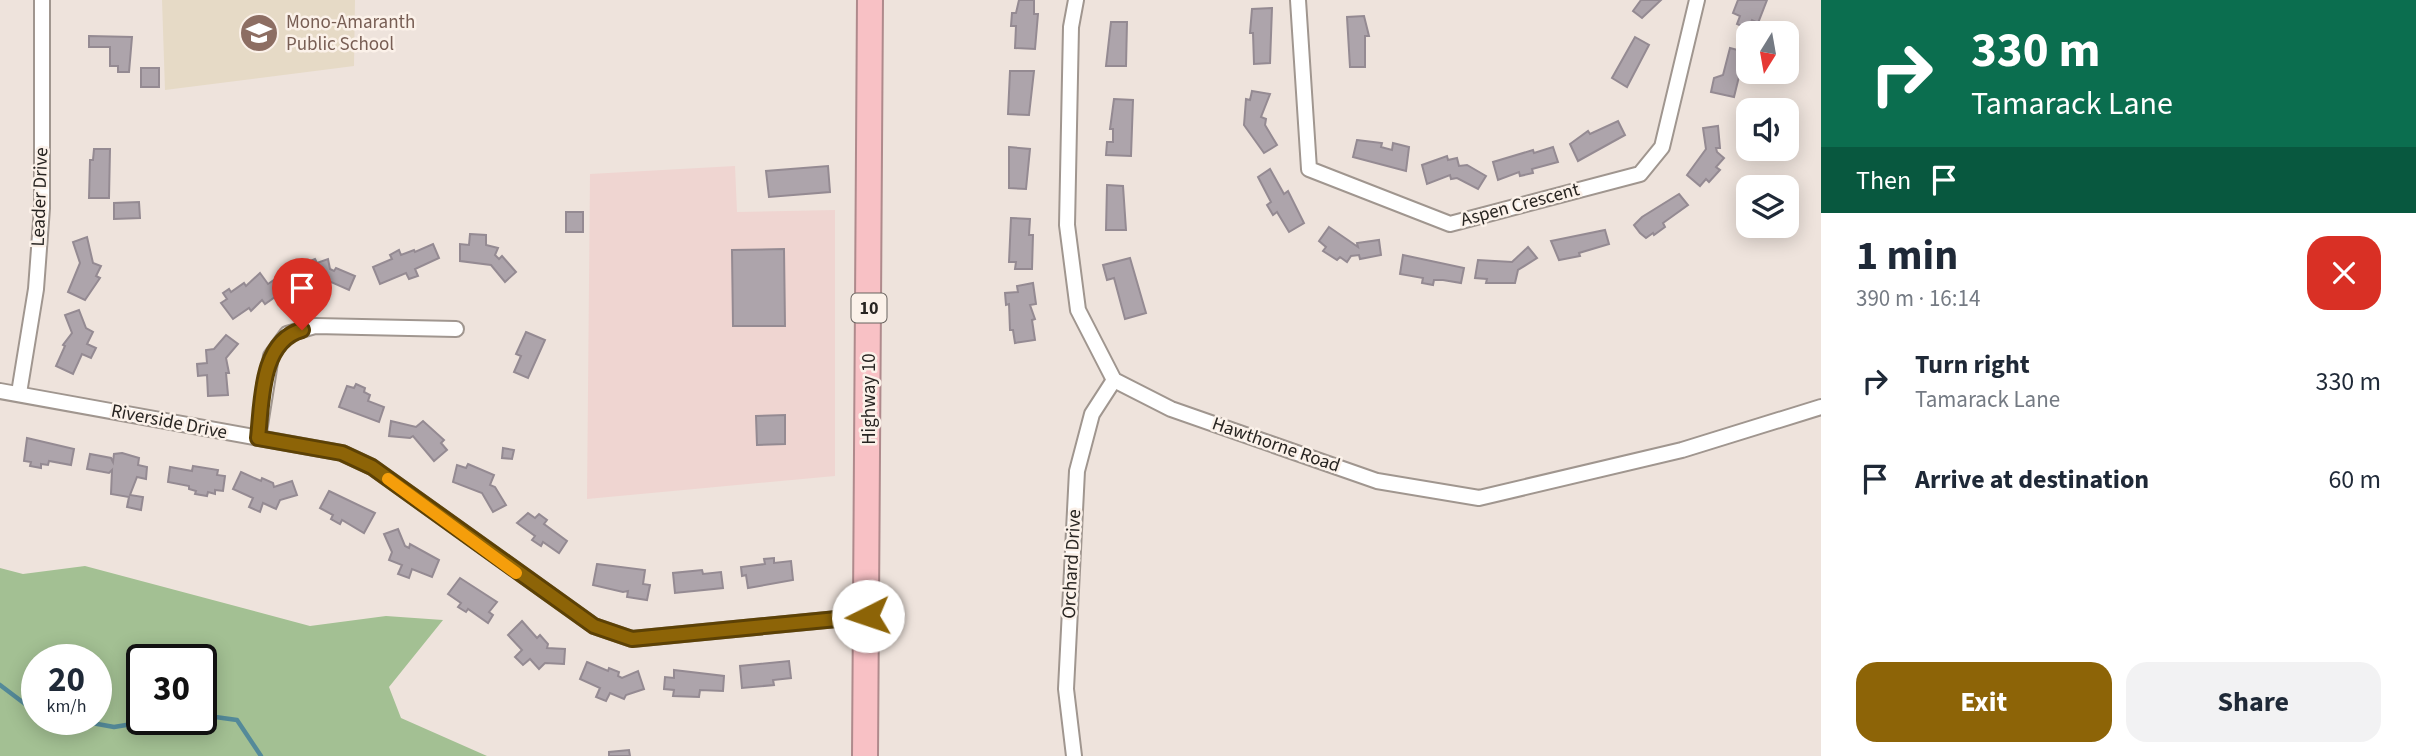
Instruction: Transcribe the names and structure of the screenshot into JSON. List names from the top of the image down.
{
  "streets": {
    "highway": ["10", "Highway 10"],
    "street": [
      "Leader Drive",
      "Aspen Crescent",
      "Riverside Drive",
      "Hawthorne Road",
      "Orchard Drive"
    ]
  },
  "crossings": [
    ["Leader Drive", "Riverside Drive"],
    ["Highway 10", "Riverside Drive"],
    ["Hawthorne Road", "Orchard Drive"]
  ],
  "places": {
    "school or university": ["Mono-Amaranth Public School"]
  },
  "north": "bottom",
  "page": {
    "turn": ["330 m", "Tamarack Lane"],
    "then": "Then",
    "heading": ["1 min", "390 m · 16:14"],
    "list": [
      {
        "name": "Turn right",
        "note": "Tamarack Lane",
        "value": "330 m"
      },
      {
        "name": "Arrive at destination",
        "value": "60 m"
      }
    ],
    "speed": "20 km/h",
    "limit": "30",
    "buttons": ["Exit", "Share"]
  }
}
